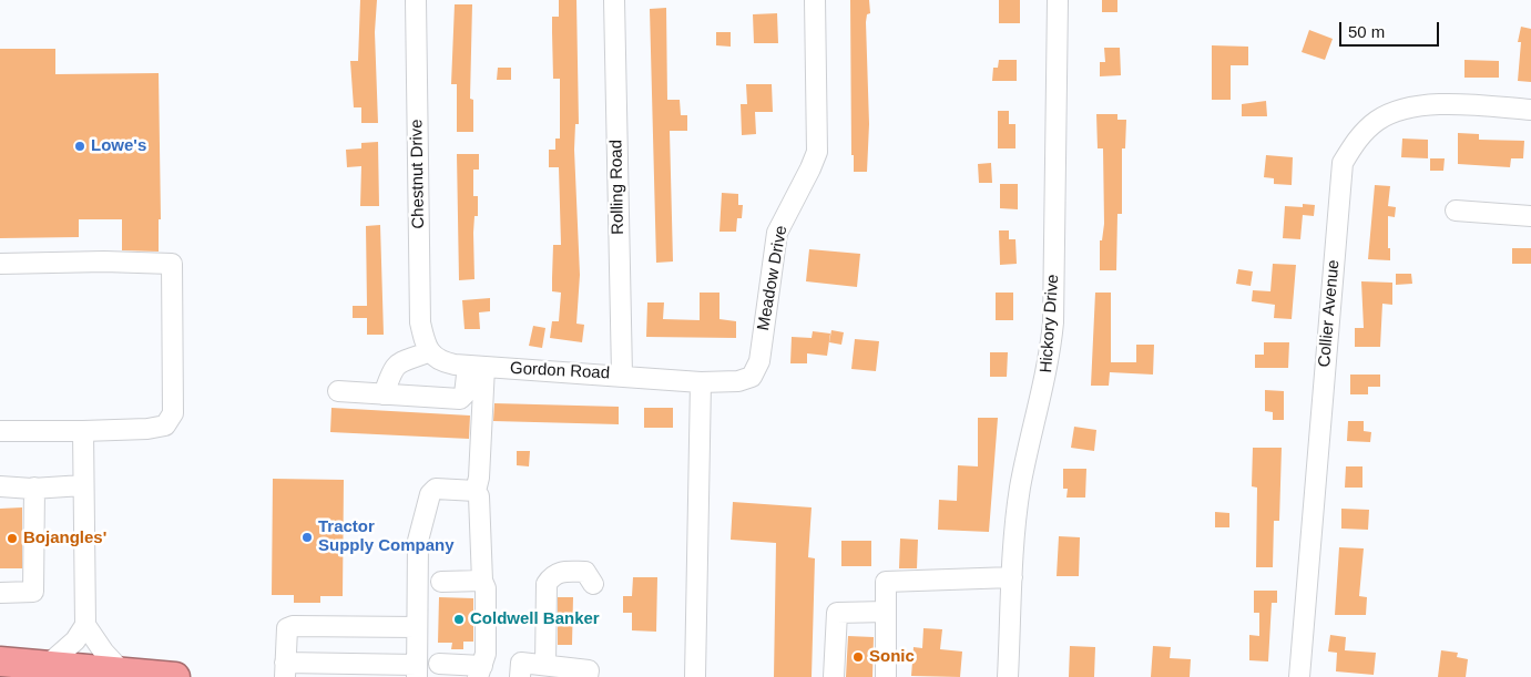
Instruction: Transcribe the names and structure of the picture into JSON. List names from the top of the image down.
{
  "streets": {
    "street": [
      "Chestnut Drive",
      "Rolling Road",
      "Meadow Drive",
      "Collier Avenue",
      "Hickory Drive",
      "Gordon Road"
    ]
  },
  "crossings": [
    ["Chestnut Drive", "Gordon Road"],
    ["Rolling Road", "Gordon Road"],
    ["Meadow Drive", "Gordon Road"]
  ],
  "places": [
    "Lowe's",
    "Tractor Supply Company",
    "Bojangles'",
    "Coldwell Banker",
    "Sonic"
  ],
  "scale_bar": "50 m"
}
